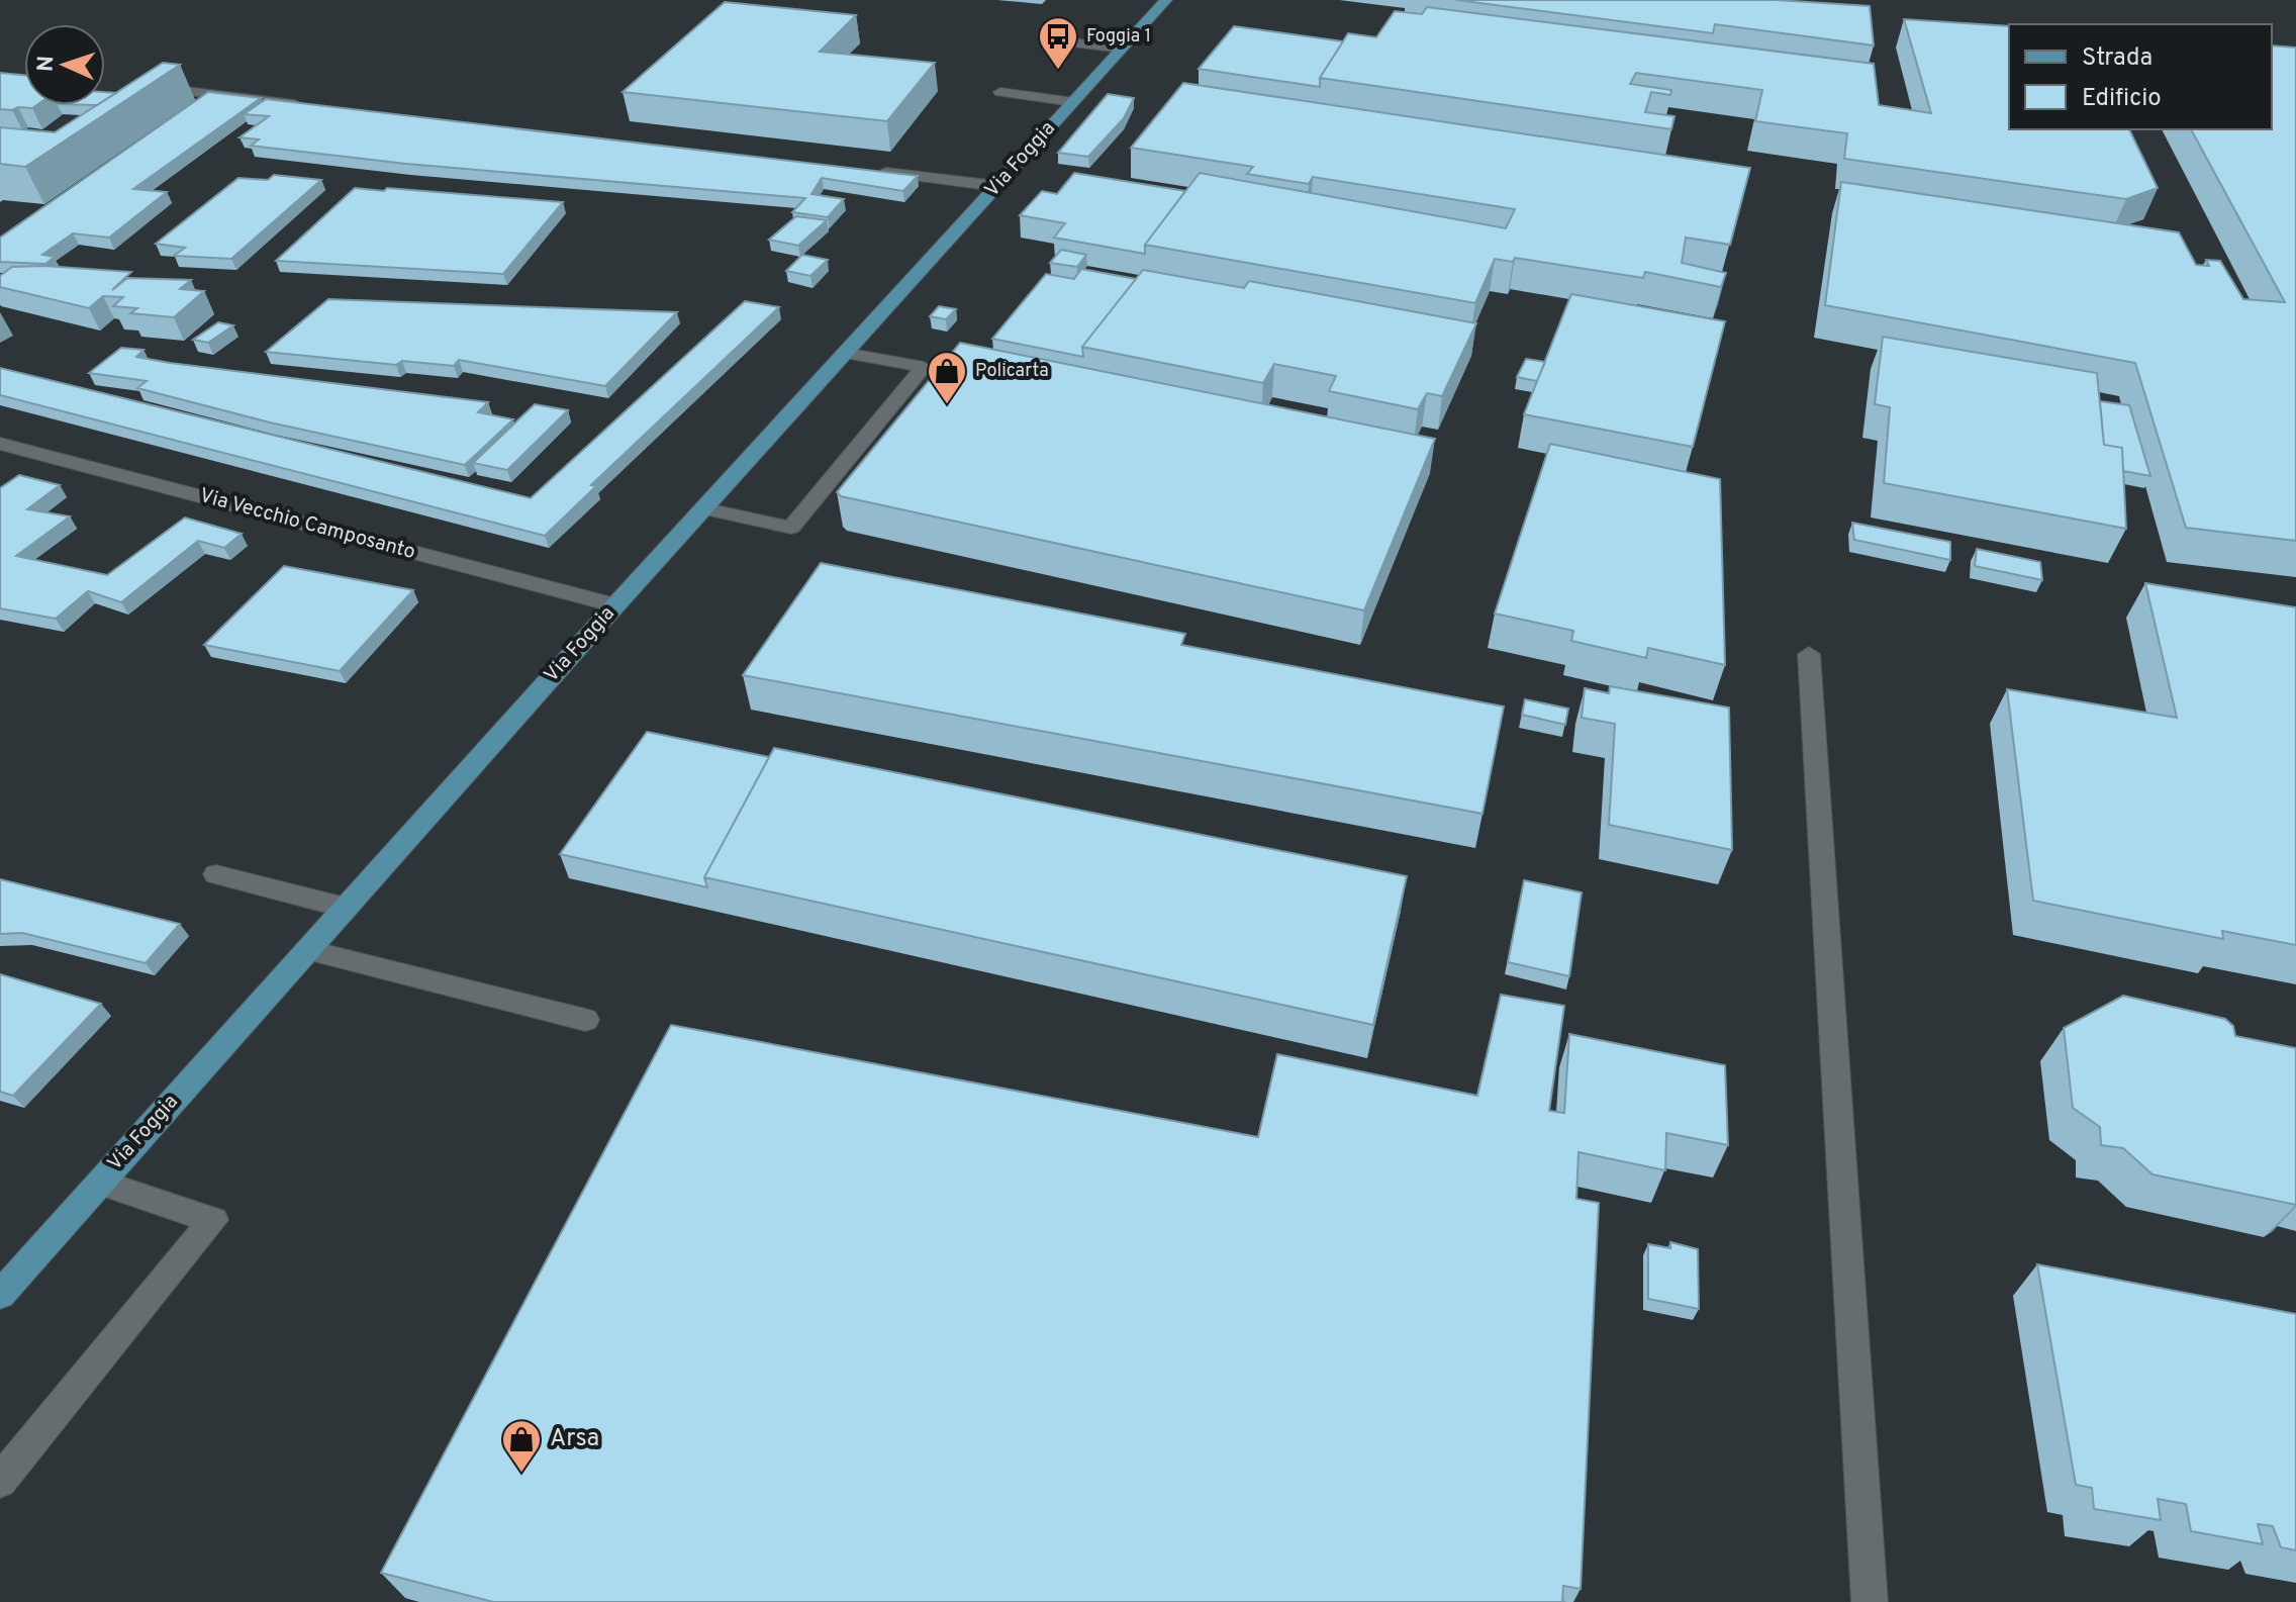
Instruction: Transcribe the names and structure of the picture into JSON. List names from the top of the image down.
{
  "streets": {
    "main road": ["Via Foggia"],
    "street": ["Via Vecchio Camposanto"]
  },
  "crossings": [
    ["Via Foggia", "Via Vecchio Camposanto"]
  ],
  "places": {
    "bus stop": ["Foggia 1"],
    "shop": ["Policarta", "Arsa"]
  },
  "legend": ["Strada", "Edificio"],
  "north": "left"
}
